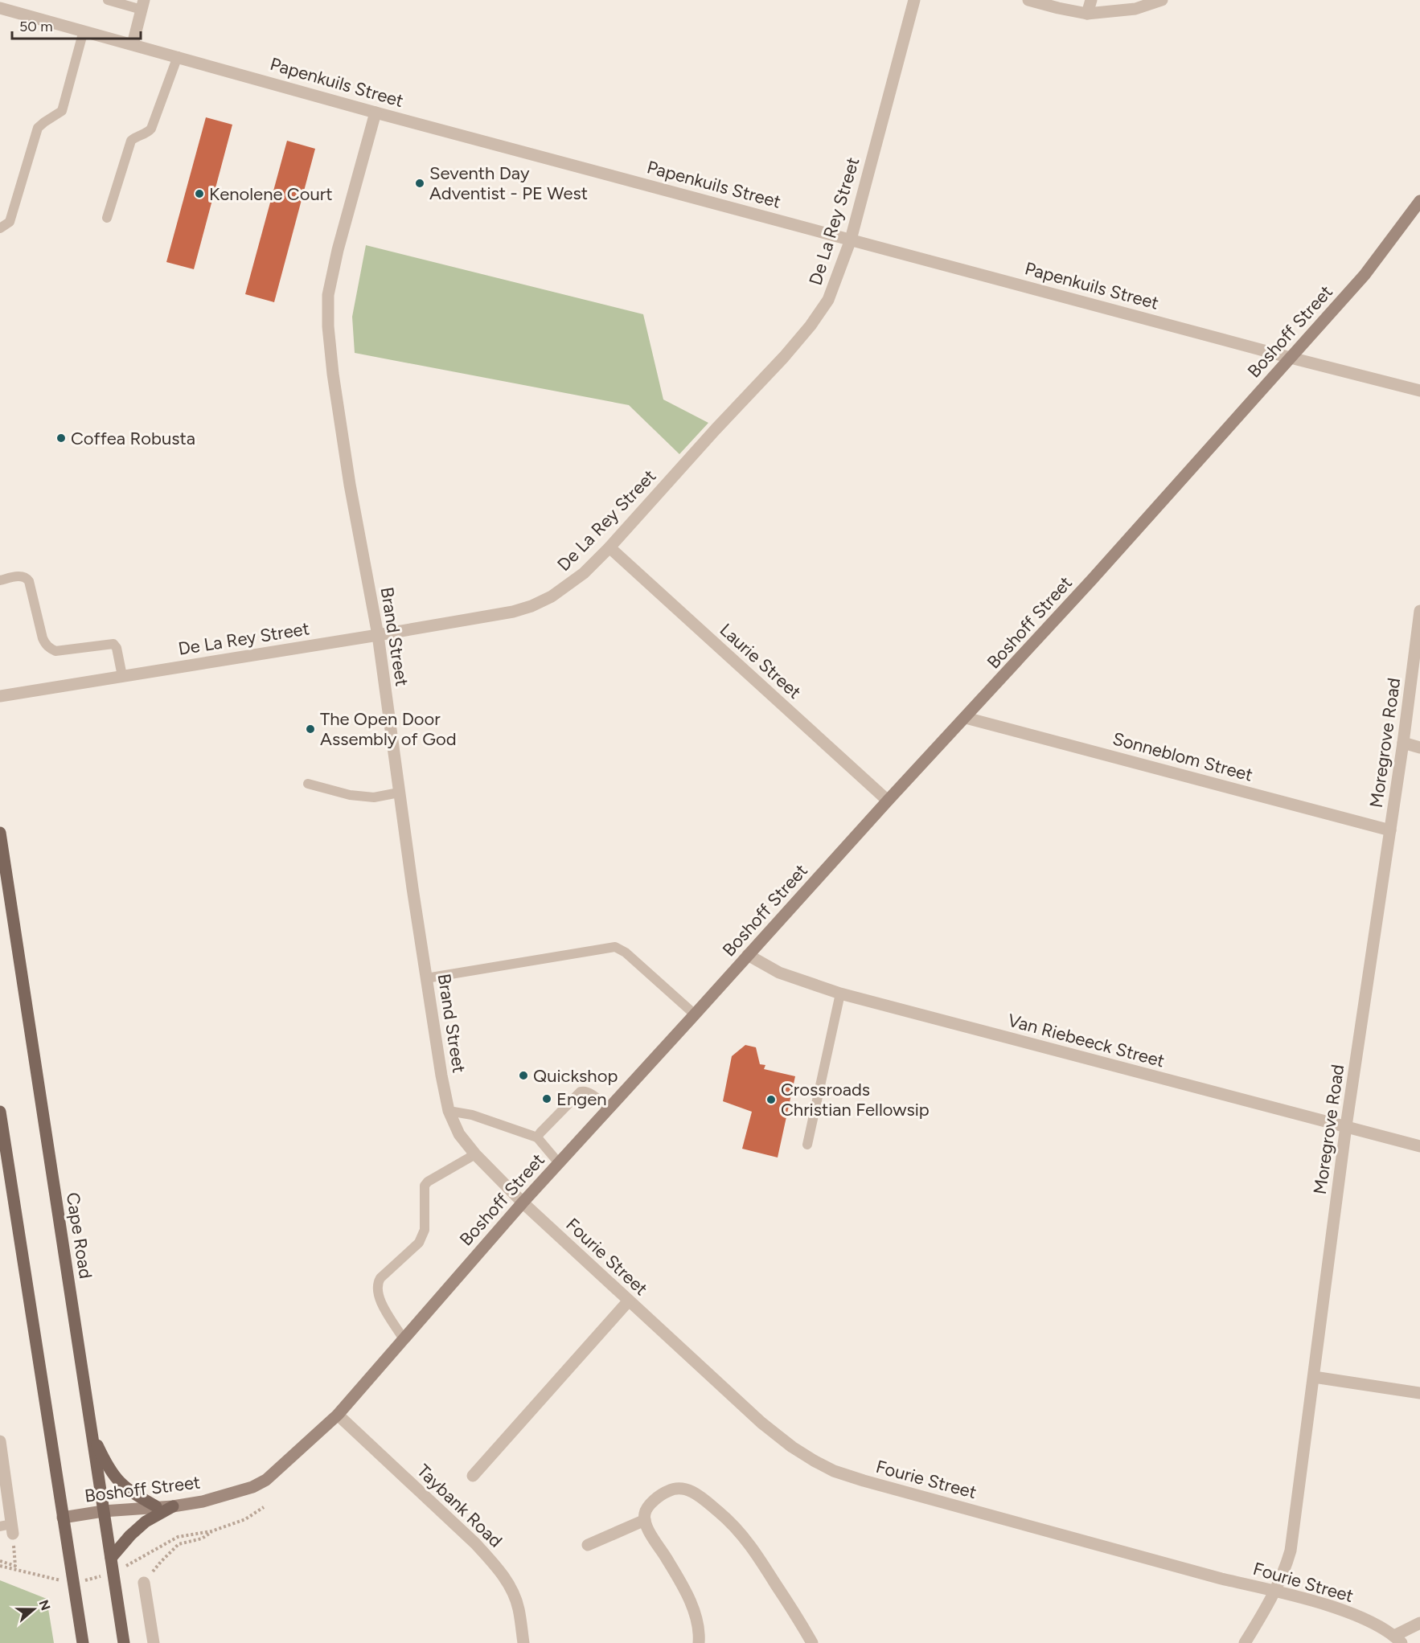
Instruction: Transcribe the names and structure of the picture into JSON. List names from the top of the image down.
{
  "streets": {
    "main road": ["Cape Road"],
    "street": [
      "Papenkuils Street",
      "De La Rey Street",
      "Boshoff Street",
      "Brand Street",
      "Laurie Street",
      "Moregrove Road",
      "Sonneblom Street",
      "Van Riebeeck Street",
      "Fourie Street",
      "Taybank Road"
    ]
  },
  "crossings": [
    ["Papenkuils Street", "De La Rey Street"],
    ["Papenkuils Street", "Boshoff Street"],
    ["Papenkuils Street", "Brand Street"],
    ["De La Rey Street", "Brand Street"],
    ["De La Rey Street", "Laurie Street"],
    ["Boshoff Street", "Brand Street"],
    ["Boshoff Street", "Laurie Street"],
    ["Boshoff Street", "Sonneblom Street"],
    ["Boshoff Street", "Van Riebeeck Street"],
    ["Boshoff Street", "Cape Road"],
    ["Boshoff Street", "Fourie Street"],
    ["Boshoff Street", "Taybank Road"],
    ["Brand Street", "Fourie Street"],
    ["Moregrove Road", "Sonneblom Street"],
    ["Moregrove Road", "Van Riebeeck Street"],
    ["Moregrove Road", "Fourie Street"]
  ],
  "places": [
    "Seventh Day Adventist - PE West",
    "Kenolene Court",
    "Coffea Robusta",
    "The Open Door Assembly of God",
    "Quickshop",
    "Engen",
    "Crossroads Christian Fellowsip"
  ],
  "scale_bar": "50 m",
  "north": "right"
}
